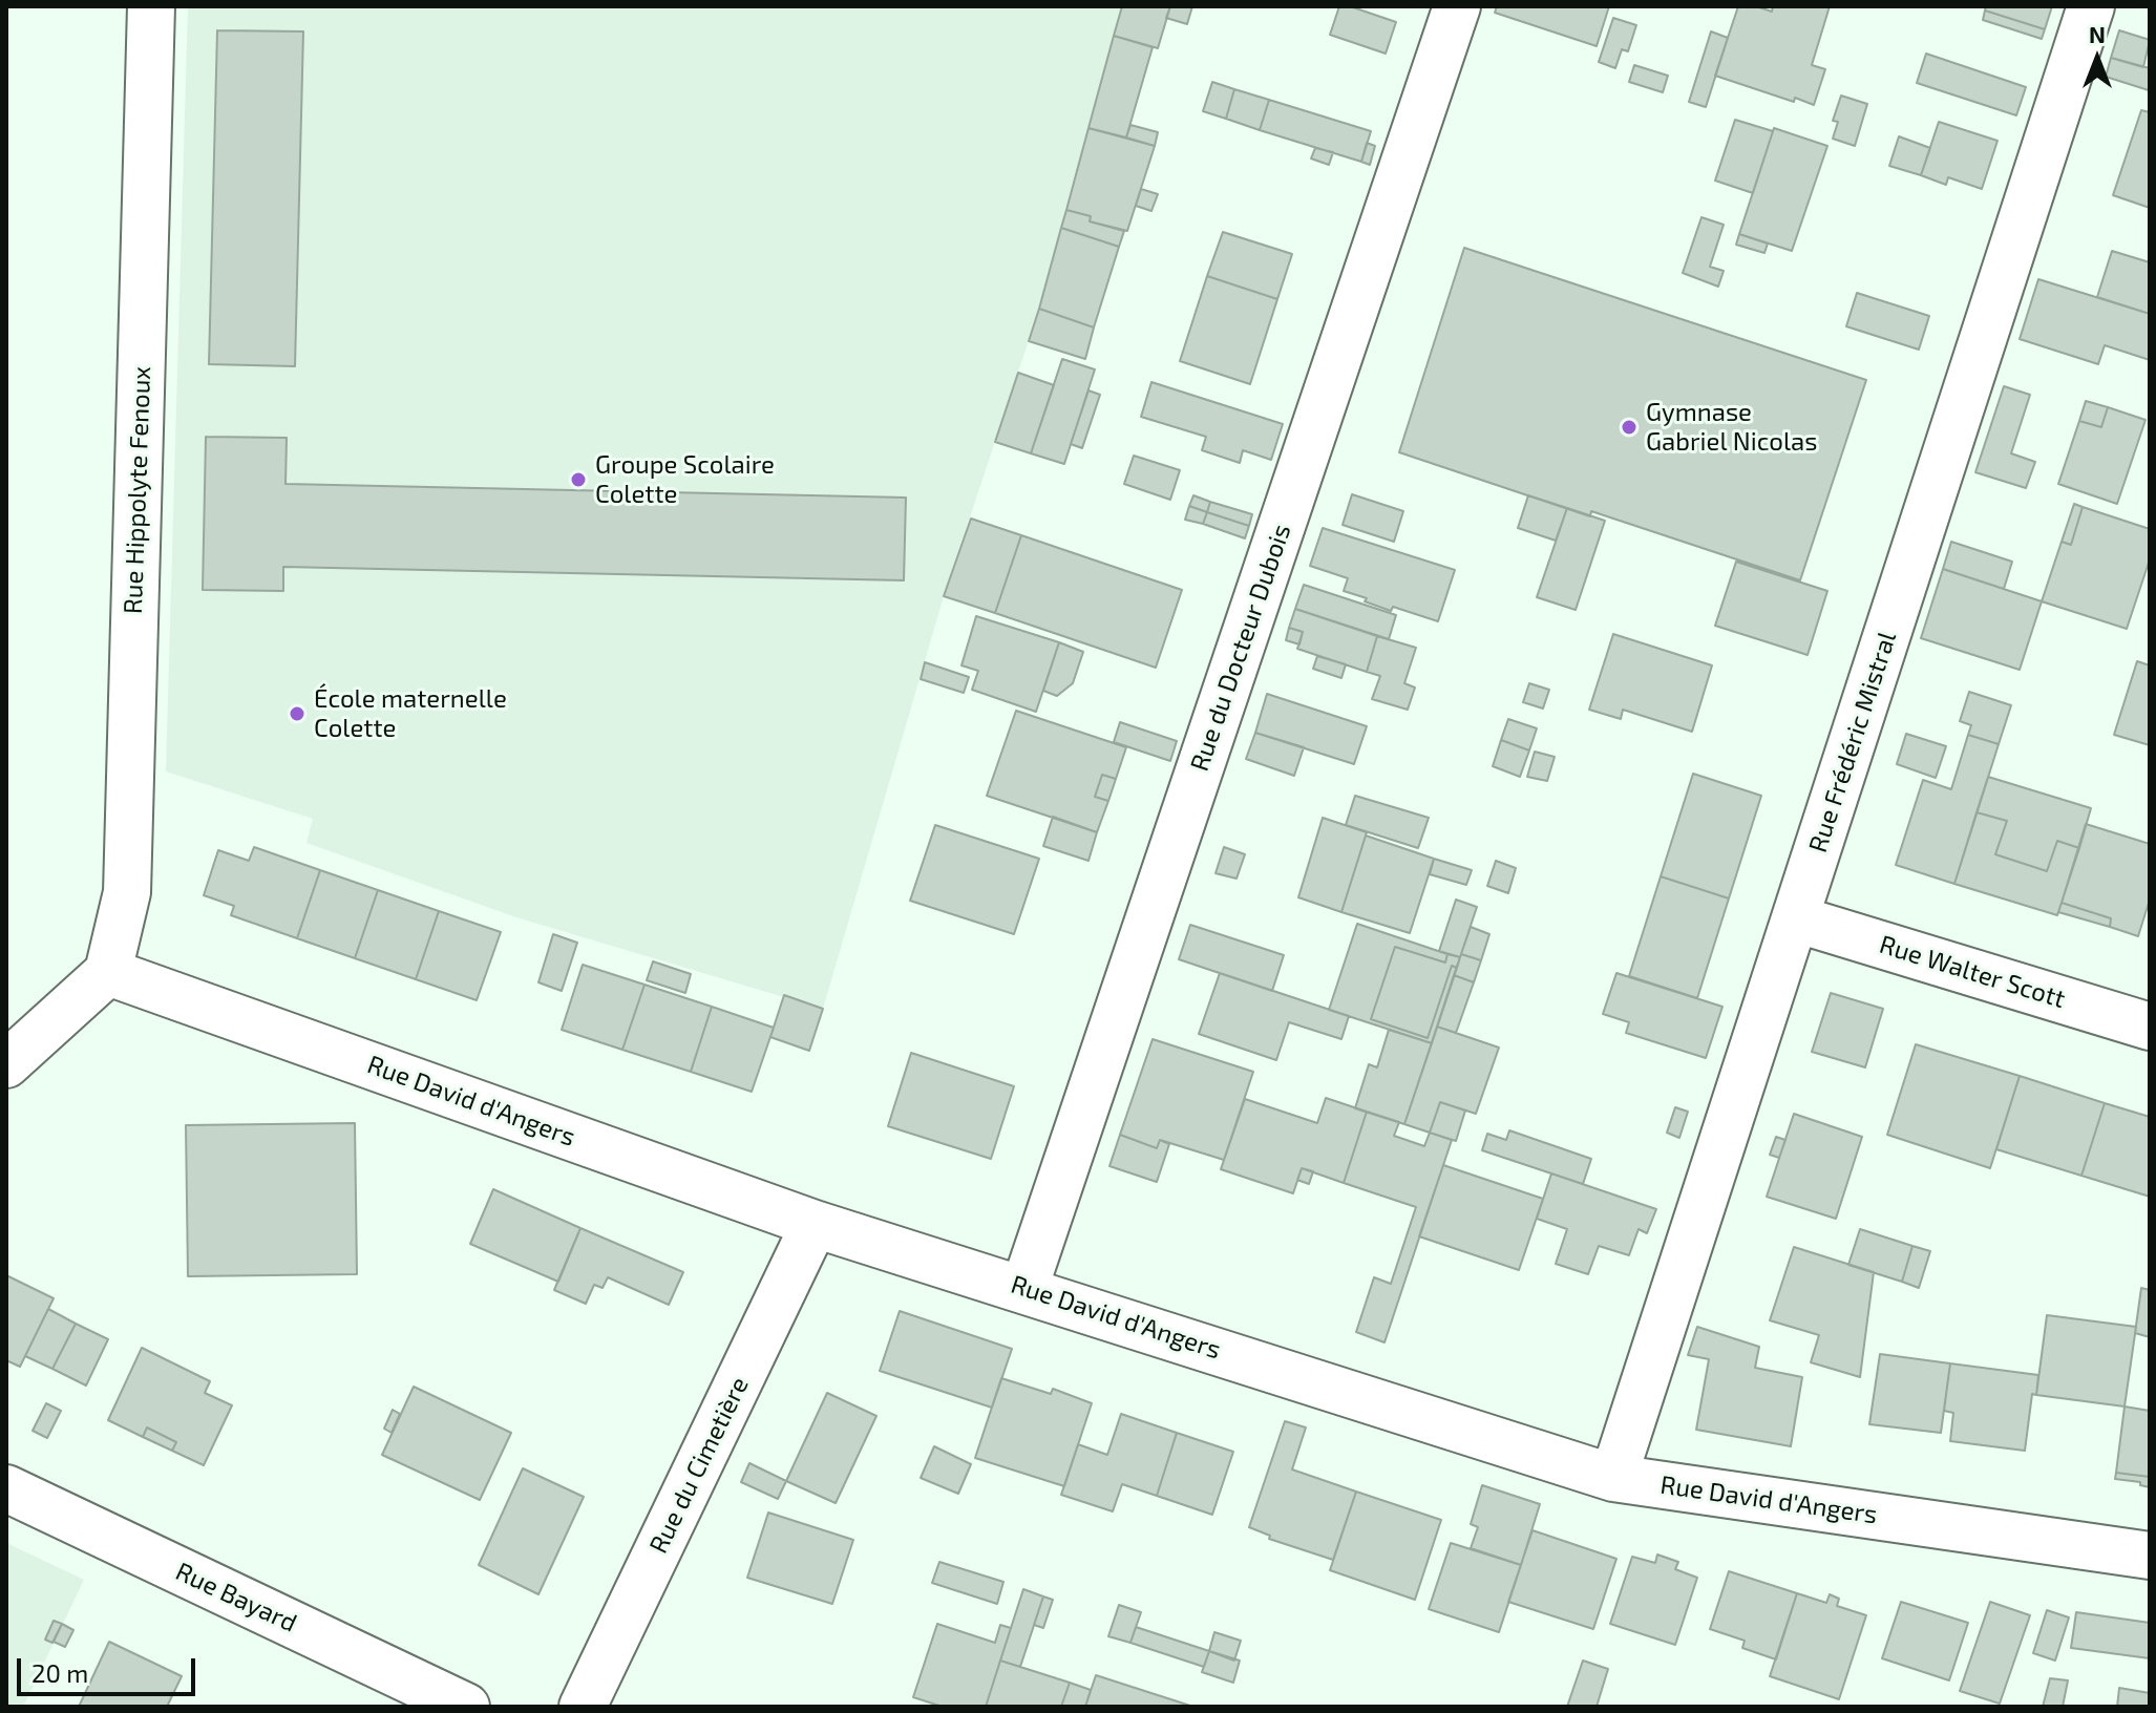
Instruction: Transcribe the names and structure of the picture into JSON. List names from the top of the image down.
{
  "streets": {
    "street": [
      "Rue Hippolyte Fenoux",
      "Rue du Docteur Dubois",
      "Rue Frédéric Mistral",
      "Rue Walter Scott",
      "Rue David d'Angers",
      "Rue du Cimetière",
      "Rue Bayard"
    ]
  },
  "crossings": [
    ["Rue Hippolyte Fenoux", "Rue David d'Angers"],
    ["Rue du Docteur Dubois", "Rue David d'Angers"],
    ["Rue Frédéric Mistral", "Rue Walter Scott"],
    ["Rue Frédéric Mistral", "Rue David d'Angers"],
    ["Rue David d'Angers", "Rue du Cimetière"]
  ],
  "places": ["Gymnase Gabriel Nicolas", "Groupe Scolaire Colette", "École maternelle Colette"],
  "scale_bar": "20 m",
  "north": "top"
}
